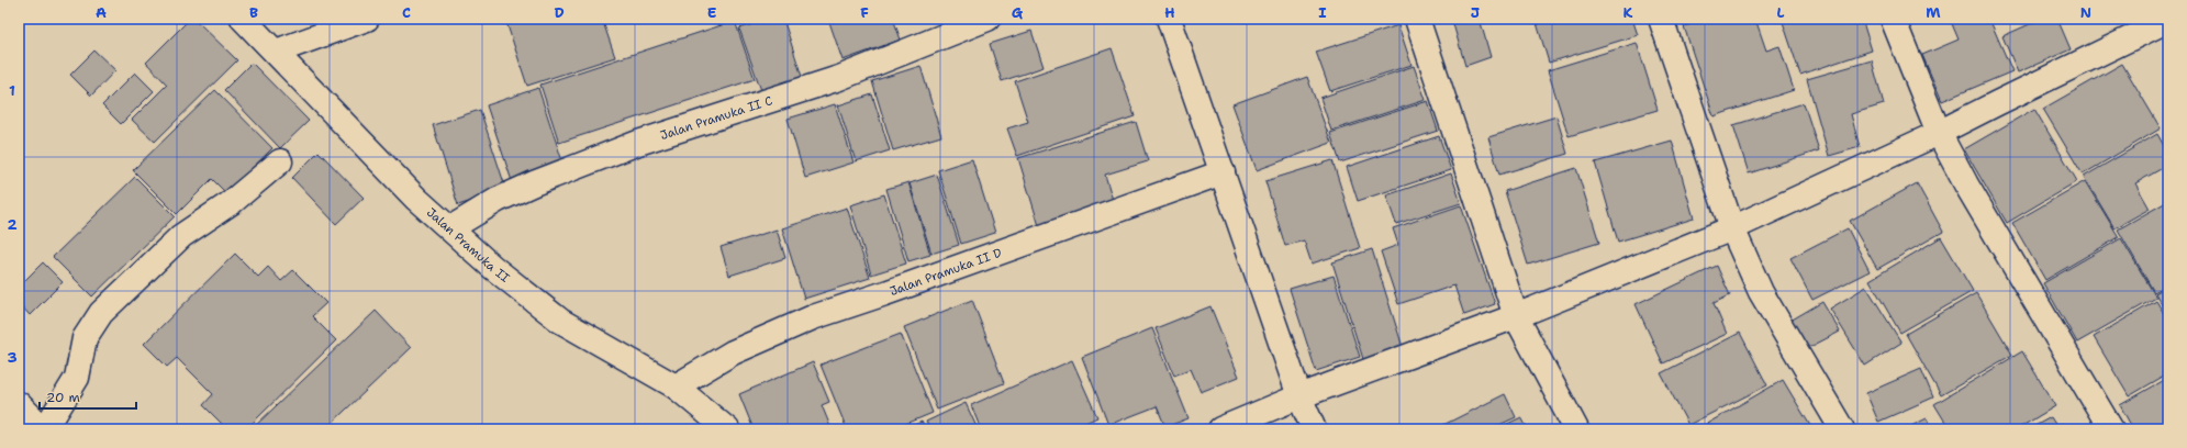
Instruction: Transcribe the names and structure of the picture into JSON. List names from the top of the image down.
{
  "streets": {
    "street": ["Jalan Pramuka II C", "Jalan Pramuka II", "Jalan Pramuka II D"]
  },
  "crossings": [
    ["Jalan Pramuka II C", "Jalan Pramuka II"],
    ["Jalan Pramuka II", "Jalan Pramuka II D"]
  ],
  "scale_bar": "20 m",
  "grid": {
    "columns": [
      "A",
      "B",
      "C",
      "D",
      "E",
      "F",
      "G",
      "H",
      "I",
      "J",
      "K",
      "L",
      "M",
      "N"
    ],
    "rows": ["1", "2", "3"]
  }
}
